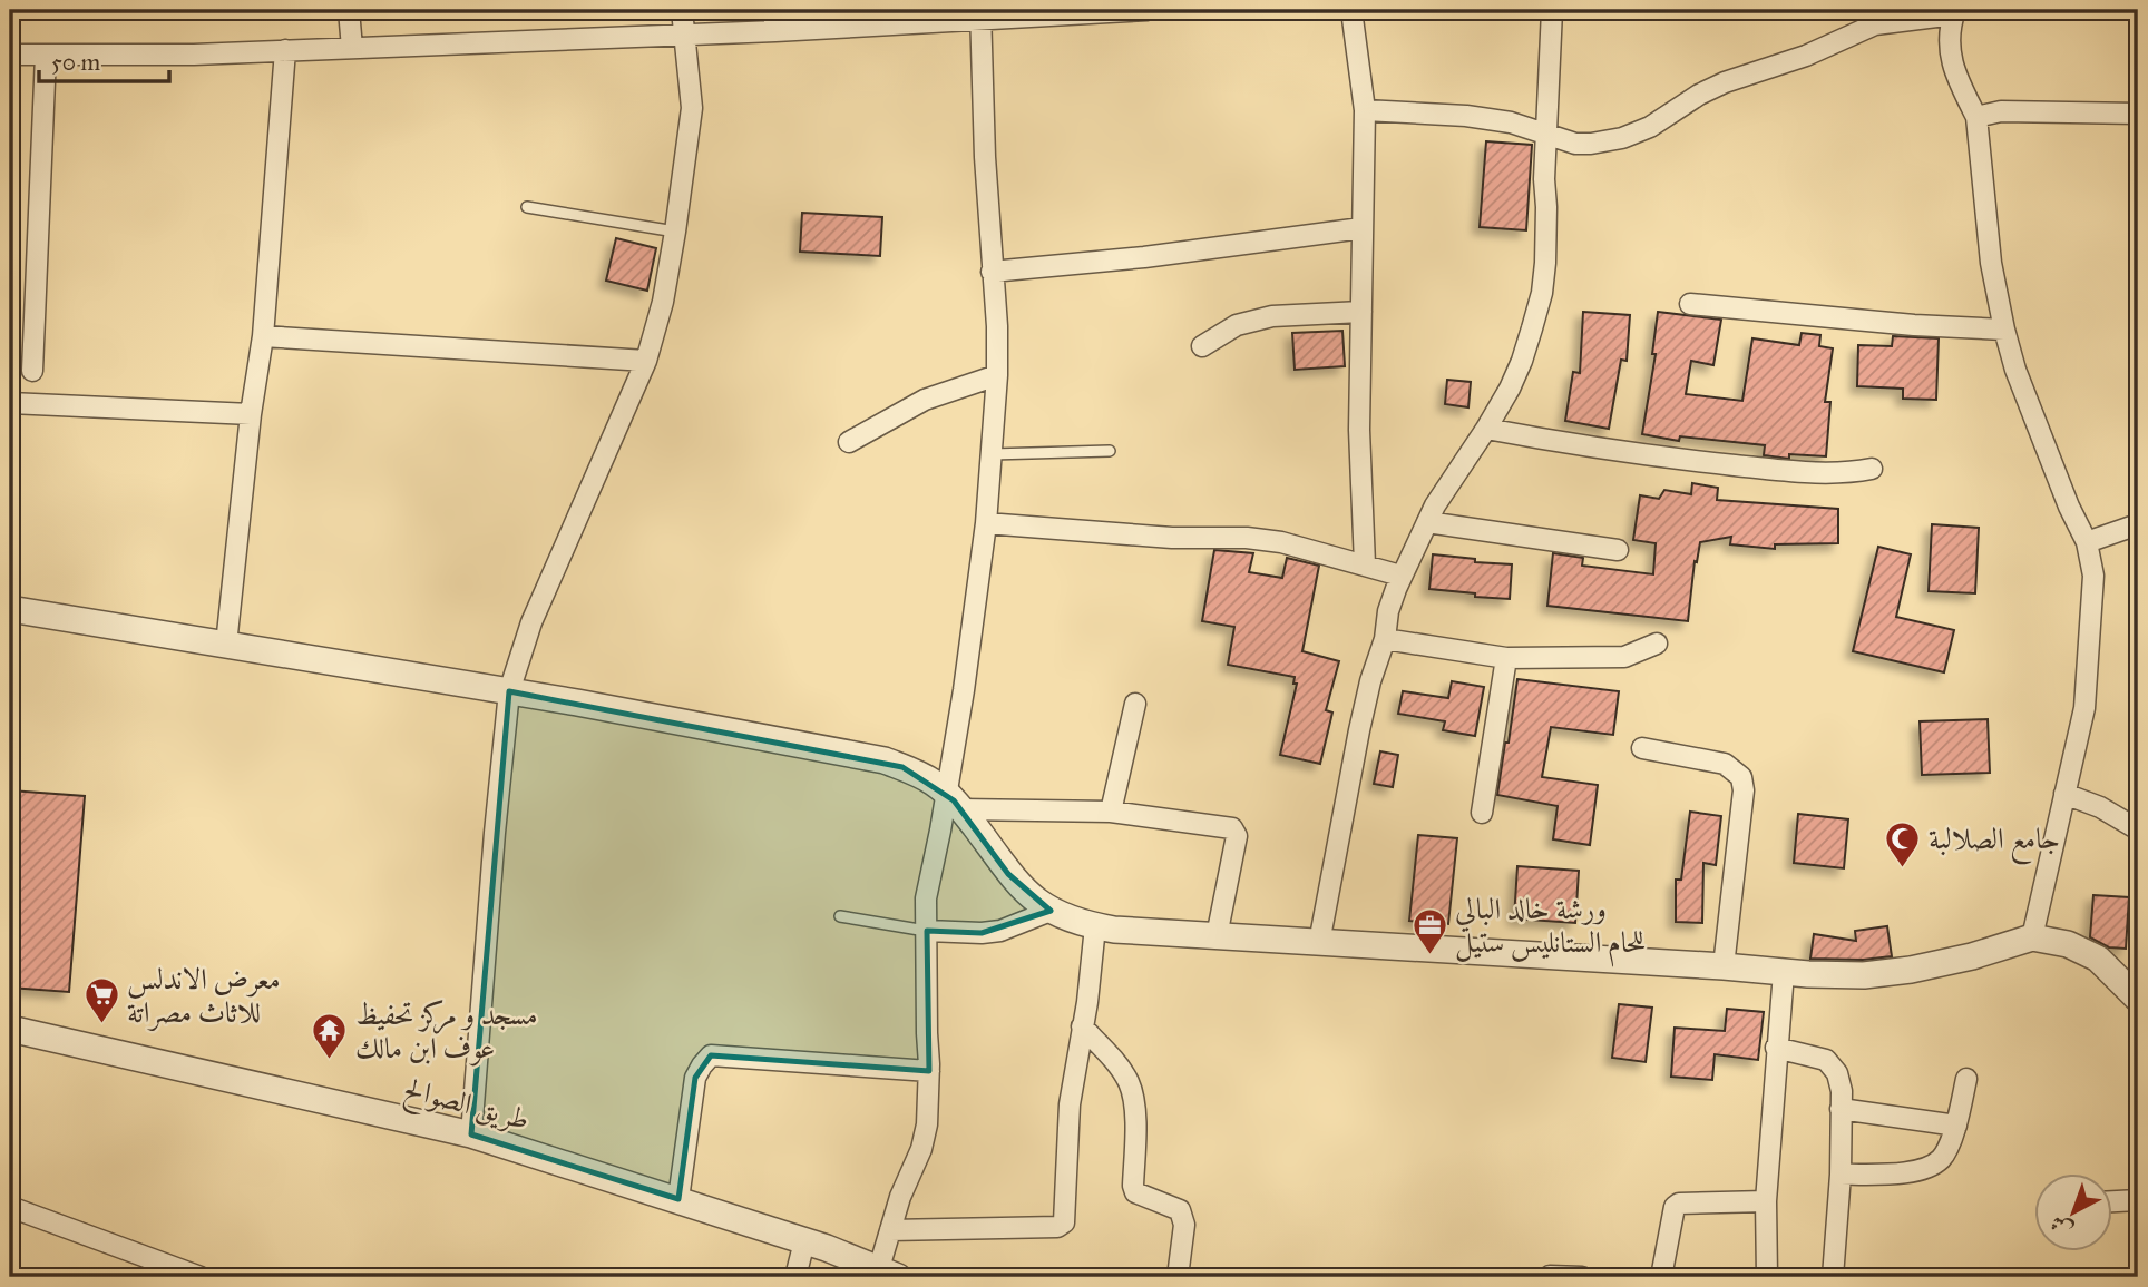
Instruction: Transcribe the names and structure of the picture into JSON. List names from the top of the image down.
{
  "streets": {
    "street": ["طريق الصوالح"]
  },
  "places": {
    "mosque": ["جامع الصلالبة"],
    "office": ["ورشة خالد البالي للحام الستانليس ستيل"],
    "supermarket": ["معرض الاندلس للاثاث مصراتة"],
    "temple": ["مسجد و مركز تحفيظ عوف ابن مالك"]
  },
  "scale_bar": "50 m",
  "north": "bottom left"
}
